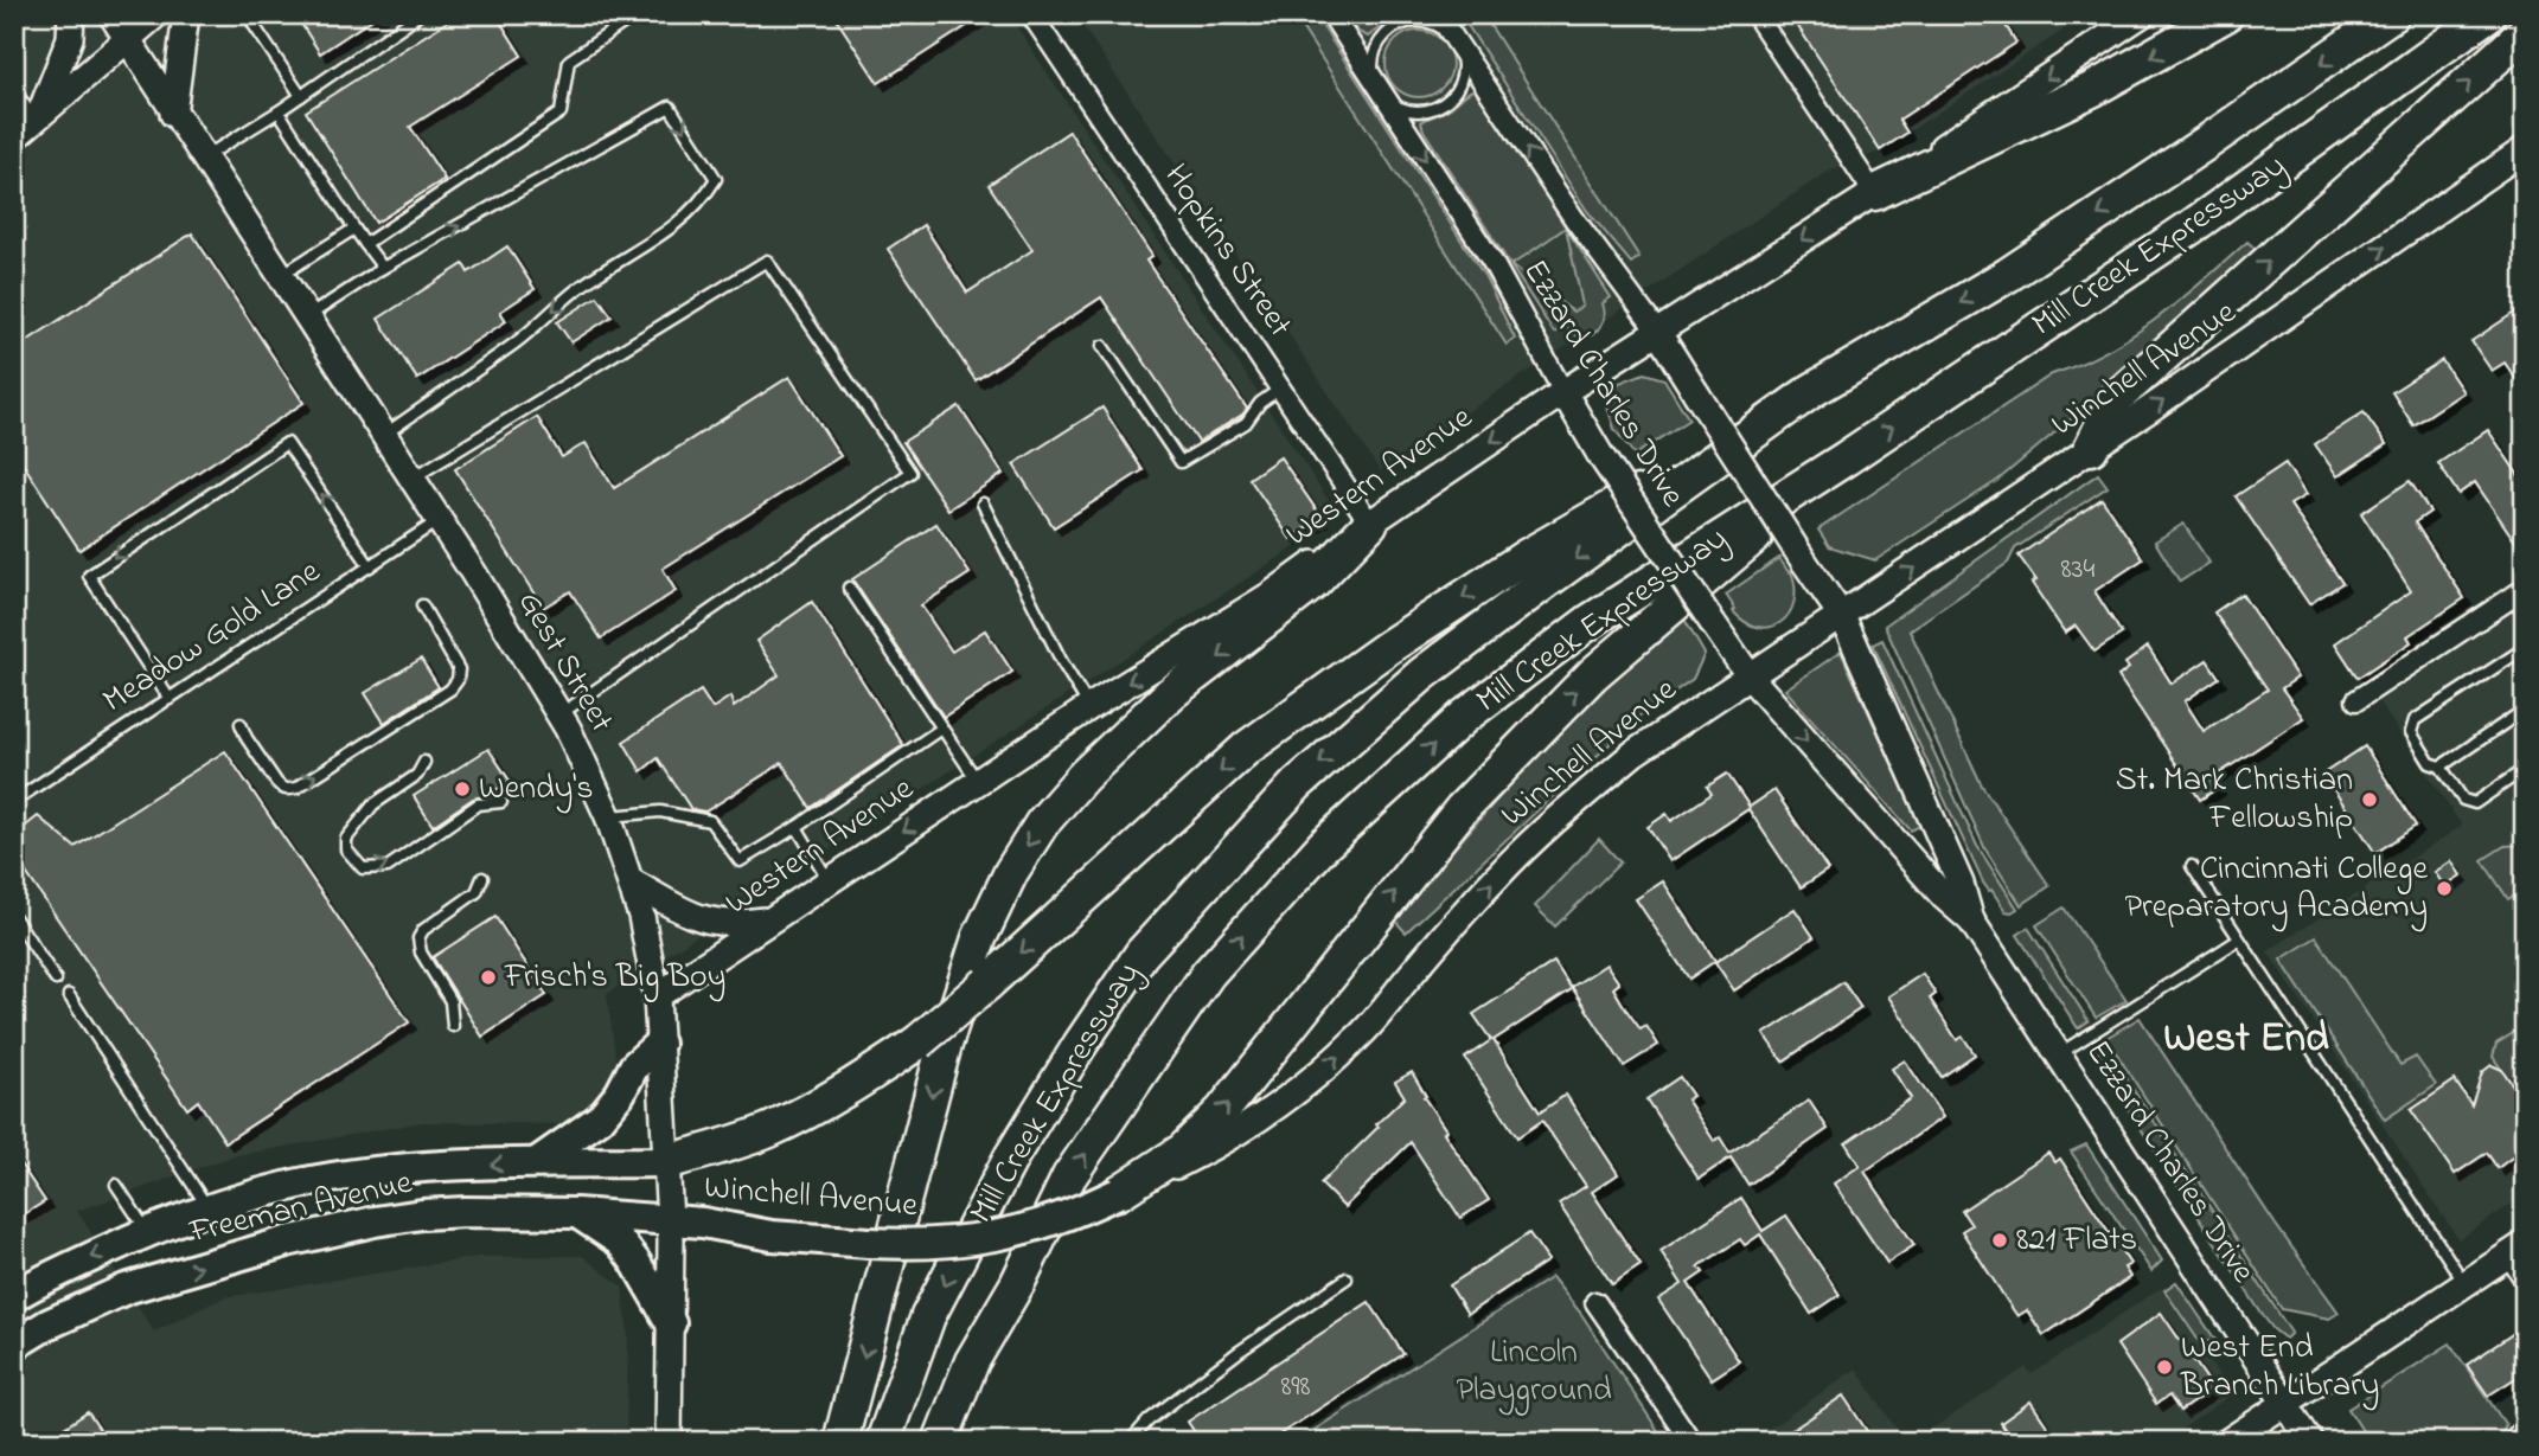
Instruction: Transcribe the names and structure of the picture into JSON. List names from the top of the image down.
{
  "streets": {
    "highway": ["Mill Creek Expressway"],
    "main road": [
      "Winchell Avenue",
      "Ezzard Charles Drive",
      "Western Avenue",
      "Gest Street",
      "Freeman Avenue"
    ],
    "street": ["Hopkins Street"],
    "lane": ["Meadow Gold Lane"]
  },
  "crossings": [
    ["Hopkins Street", "Western Avenue"],
    ["Winchell Avenue", "Ezzard Charles Drive"],
    ["Winchell Avenue", "Gest Street"],
    ["Winchell Avenue", "Freeman Avenue"],
    ["Ezzard Charles Drive", "Western Avenue"],
    ["Western Avenue", "Gest Street"],
    ["Meadow Gold Lane", "Gest Street"],
    ["Gest Street", "Freeman Avenue"]
  ],
  "one_way": ["Winchell Avenue", "Western Avenue"],
  "districts": ["West End"],
  "parks": ["Lincoln Playground"],
  "places": [
    "Wendy's",
    "St. Mark Christian Fellowship",
    "Cincinnati College Preparatory Academy",
    "Frisch's Big Boy",
    "821 Flats",
    "West End Branch Library"
  ],
  "house_numbers": ["834", "898"]
}
